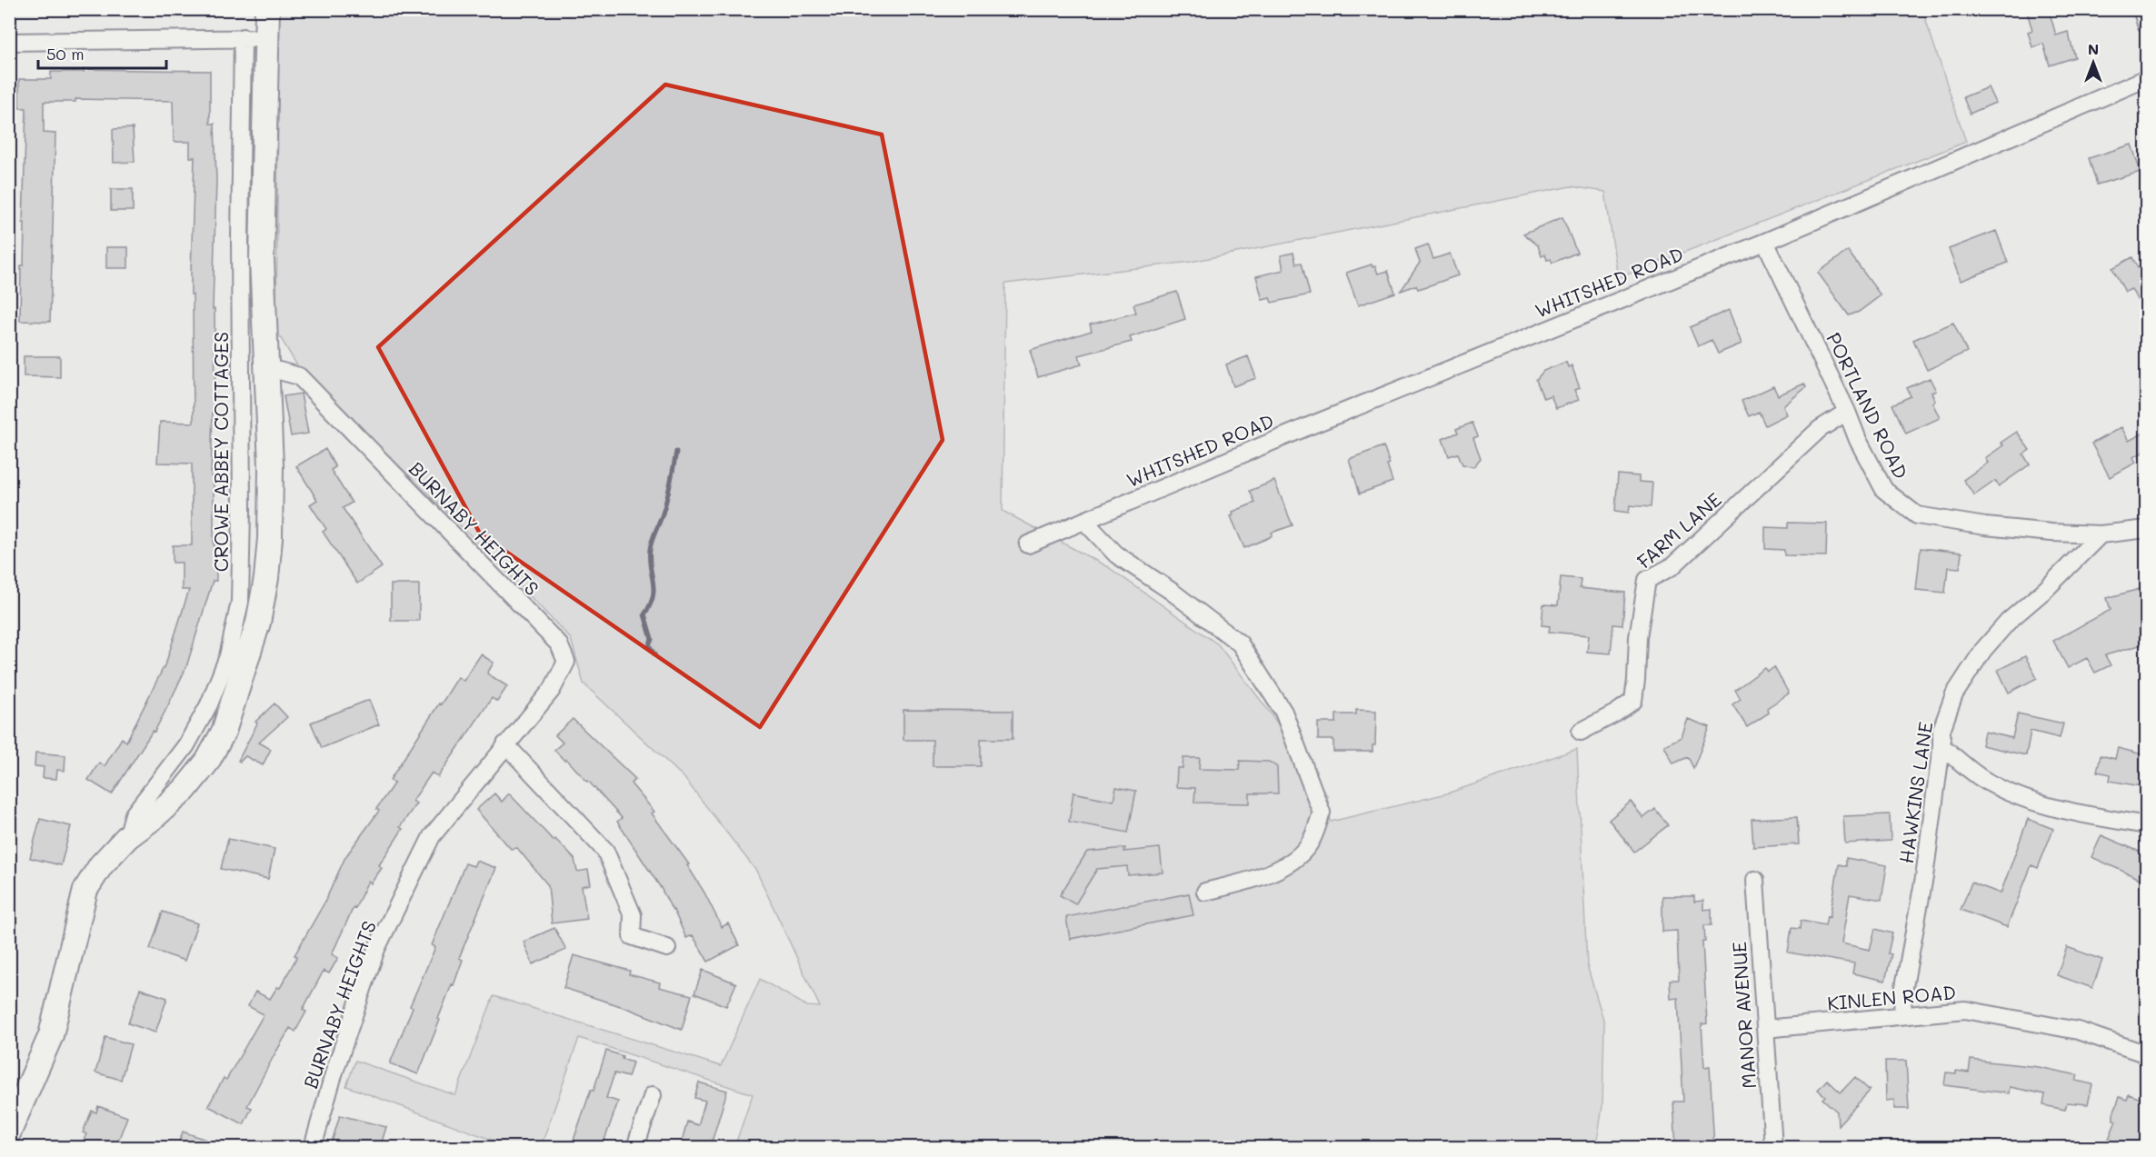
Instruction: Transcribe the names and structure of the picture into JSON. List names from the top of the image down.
{
  "streets": {
    "street": [
      "WHITSHED ROAD",
      "PORTLAND ROAD",
      "CROWE ABBEY COTTAGES",
      "BURNABY HEIGHTS",
      "FARM LANE",
      "HAWKINS LANE",
      "KINLEN ROAD",
      "MANOR AVENUE"
    ]
  },
  "crossings": [
    ["WHITSHED ROAD", "PORTLAND ROAD"],
    ["PORTLAND ROAD", "FARM LANE"],
    ["PORTLAND ROAD", "HAWKINS LANE"],
    ["HAWKINS LANE", "KINLEN ROAD"],
    ["KINLEN ROAD", "MANOR AVENUE"]
  ],
  "scale_bar": "50 m",
  "north": "top"
}
